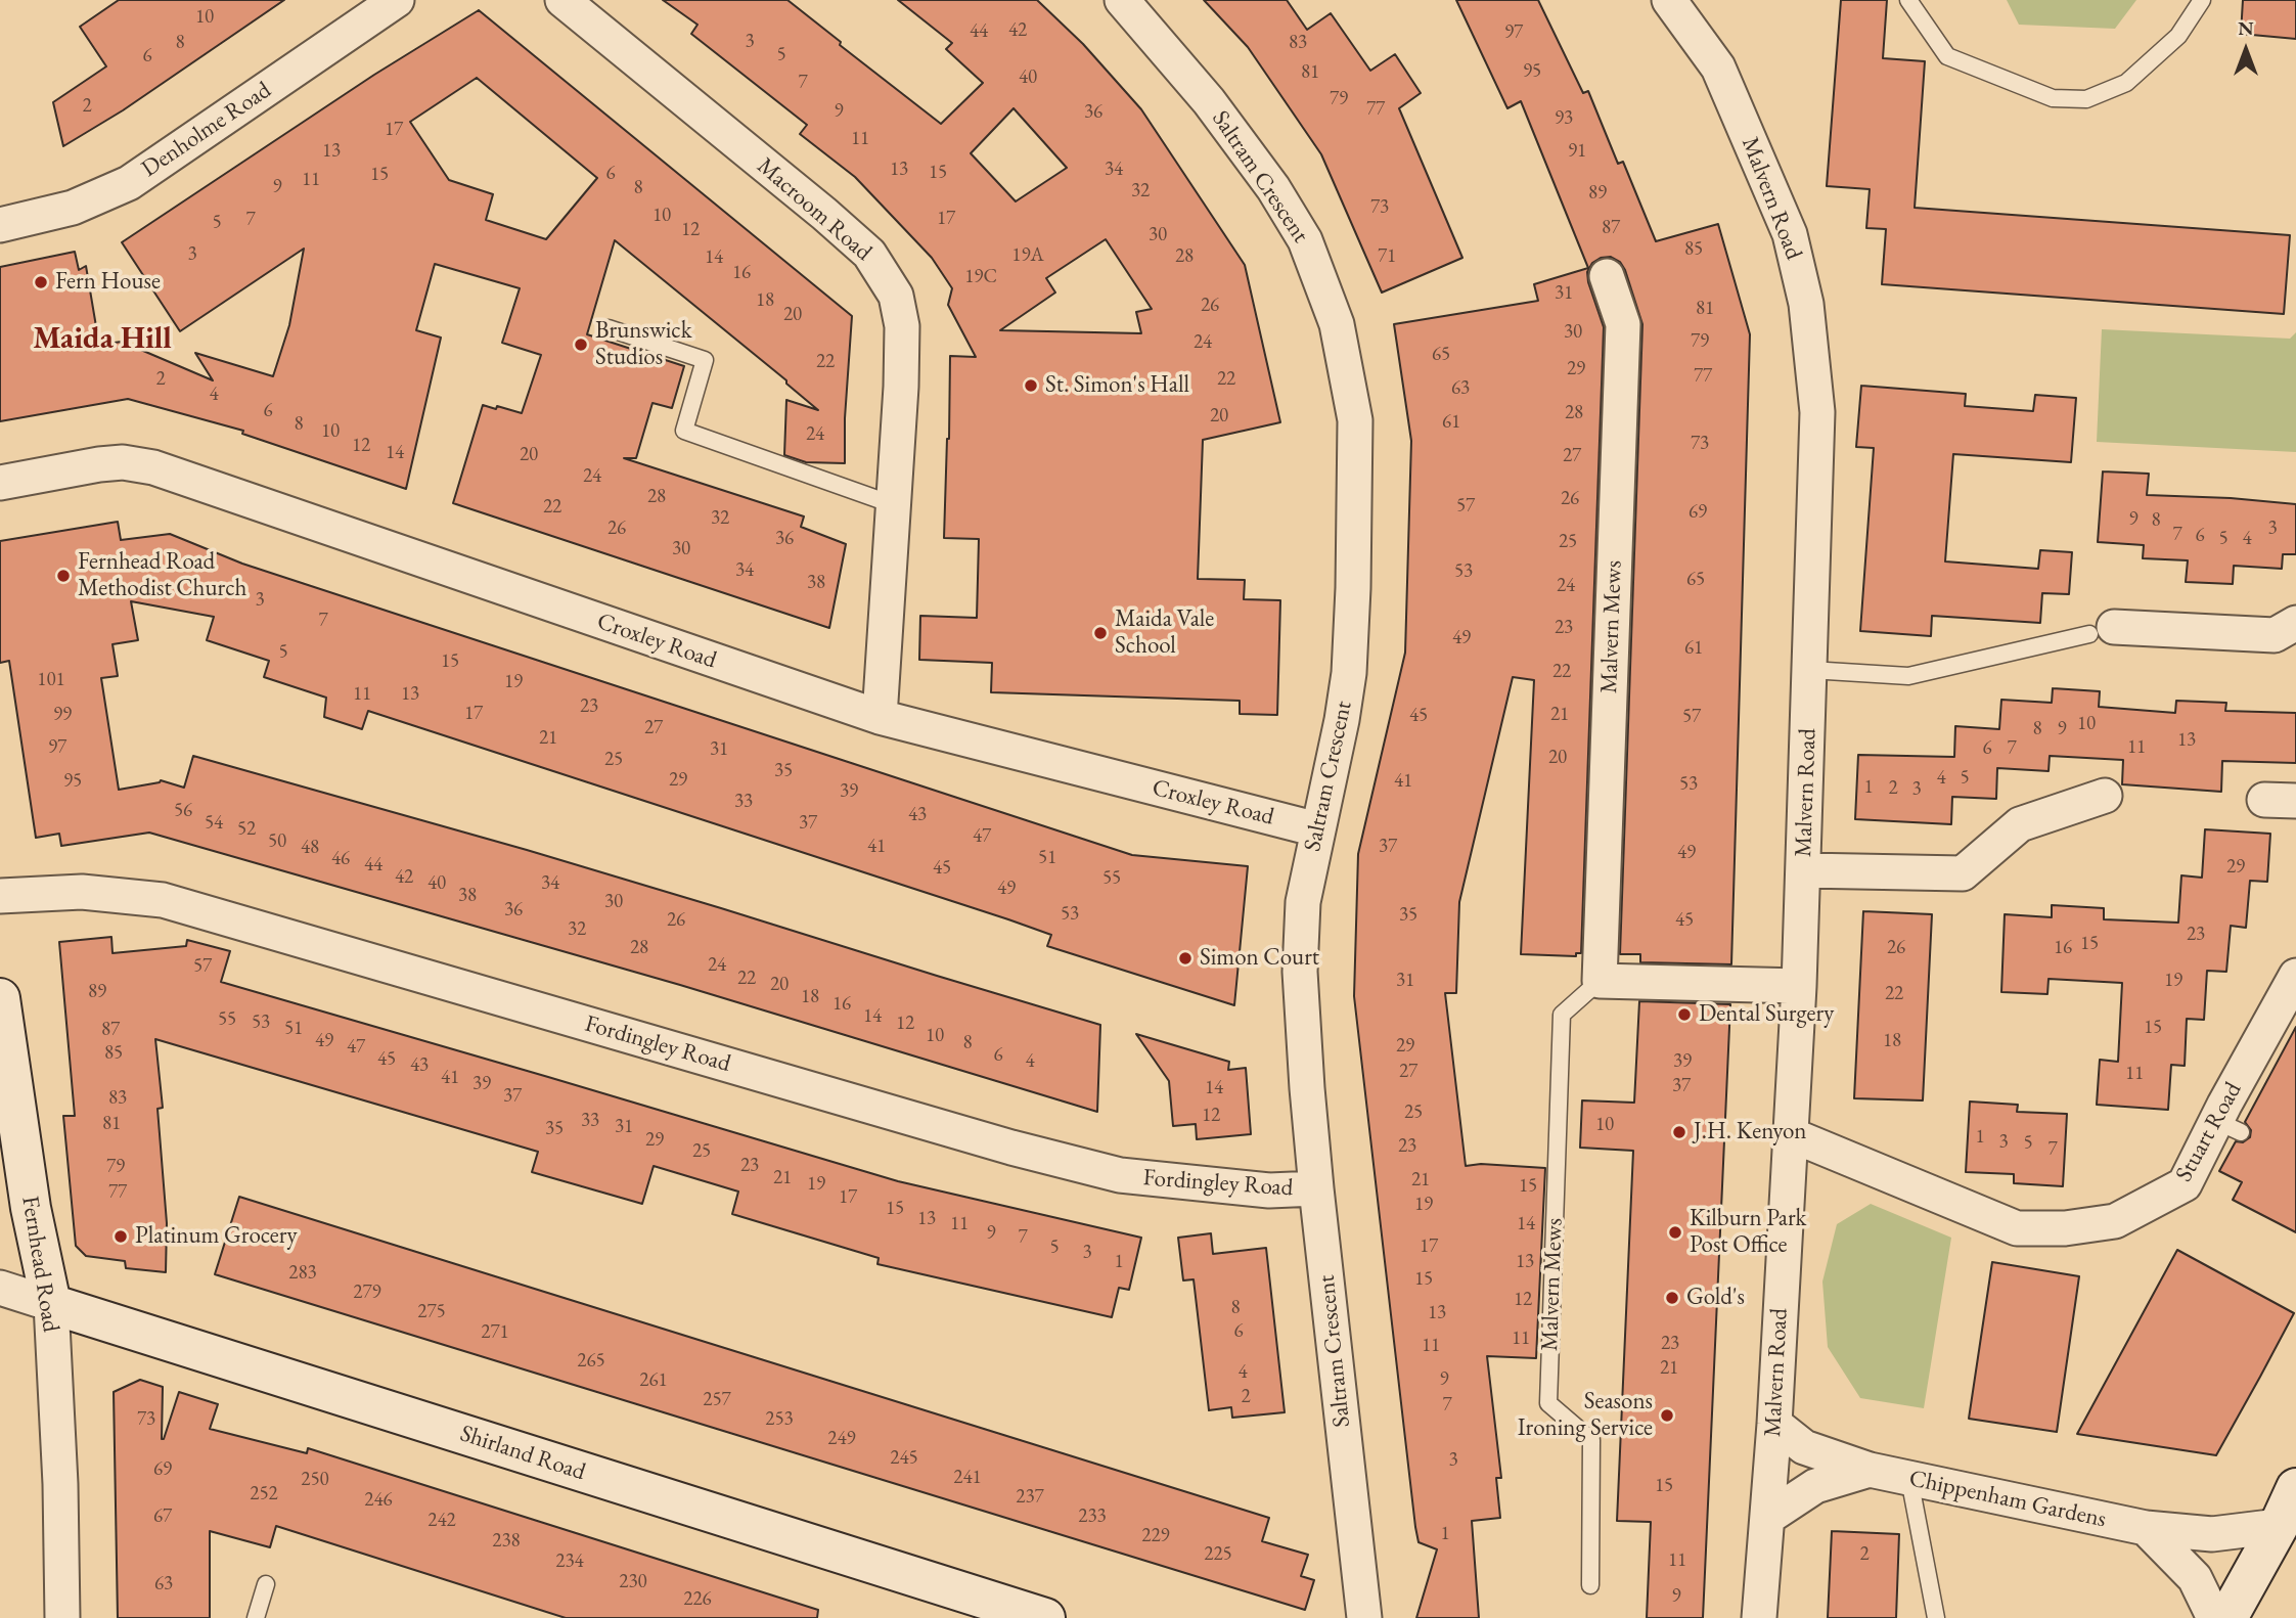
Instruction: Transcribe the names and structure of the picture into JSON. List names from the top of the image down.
{
  "streets": {
    "street": [
      "Denholme Road",
      "Saltram Crescent",
      "Malvern Road",
      "Macroom Road",
      "Malvern Mews",
      "Croxley Road",
      "Fordingley Road",
      "Stuart Road",
      "Fernhead Road",
      "Shirland Road",
      "Chippenham Gardens"
    ]
  },
  "crossings": [
    ["Saltram Crescent", "Croxley Road"],
    ["Saltram Crescent", "Fordingley Road"],
    ["Malvern Road", "Stuart Road"],
    ["Malvern Road", "Chippenham Gardens"],
    ["Macroom Road", "Croxley Road"],
    ["Fernhead Road", "Shirland Road"]
  ],
  "districts": ["Maida Hill"],
  "places": [
    "Fern House",
    "Brunswick Studios",
    "St. Simon's Hall",
    "Fernhead Road Methodist Church",
    "Maida Vale School",
    "Simon Court",
    "Dental Surgery",
    "J.H. Kenyon",
    "Kilburn Park Post Office",
    "Platinum Grocery",
    "Gold's",
    "Seasons Ironing Service"
  ],
  "house_numbers": [
    "10",
    "42",
    "44",
    "97",
    "3",
    "8",
    "83",
    "5",
    "6",
    "95",
    "81",
    "40",
    "7",
    "79",
    "2",
    "77",
    "9",
    "36",
    "93",
    "17",
    "11",
    "13",
    "91",
    "13",
    "34",
    "15",
    "6",
    "15",
    "11",
    "9",
    "8",
    "32",
    "89",
    "73",
    "10",
    "17",
    "7",
    "5",
    "87",
    "12",
    "30",
    "85",
    "3",
    "19A",
    "28",
    "71",
    "14",
    "16",
    "19C",
    "31",
    "18",
    "26",
    "81",
    "20",
    "30",
    "79",
    "24",
    "65",
    "22",
    "29",
    "77",
    "2",
    "22",
    "63",
    "4",
    "6",
    "28",
    "20",
    "61",
    "8",
    "10",
    "24",
    "73",
    "12",
    "14",
    "20",
    "27",
    "24",
    "28",
    "26",
    "57",
    "22",
    "69",
    "32",
    "9",
    "8",
    "26",
    "3",
    "7",
    "6",
    "36",
    "5",
    "4",
    "25",
    "30",
    "34",
    "53",
    "65",
    "38",
    "24",
    "3",
    "7",
    "23",
    "49",
    "61",
    "5",
    "15",
    "22",
    "101",
    "19",
    "11",
    "13",
    "23",
    "17",
    "99",
    "21",
    "45",
    "57",
    "10",
    "27",
    "8",
    "9",
    "21",
    "13",
    "97",
    "11",
    "6",
    "7",
    "31",
    "20",
    "25",
    "35",
    "4",
    "5",
    "29",
    "95",
    "41",
    "53",
    "1",
    "2",
    "3",
    "39",
    "33",
    "56",
    "43",
    "54",
    "37",
    "52",
    "47",
    "50",
    "41",
    "37",
    "48",
    "49",
    "51",
    "46",
    "44",
    "29",
    "45",
    "42",
    "55",
    "40",
    "34",
    "49",
    "38",
    "30",
    "36",
    "53",
    "35",
    "26",
    "45",
    "32",
    "23",
    "15",
    "28",
    "26",
    "16",
    "24",
    "57",
    "22",
    "31",
    "19",
    "20",
    "89",
    "22",
    "18",
    "16",
    "14",
    "55",
    "53",
    "12",
    "15",
    "51",
    "87",
    "10",
    "49",
    "18",
    "8",
    "29",
    "47",
    "85",
    "6",
    "45",
    "4",
    "39",
    "43",
    "27",
    "11",
    "41",
    "39",
    "37",
    "14",
    "37",
    "83",
    "25",
    "12",
    "33",
    "81",
    "10",
    "31",
    "35",
    "1",
    "29",
    "3",
    "5",
    "23",
    "7",
    "25",
    "23",
    "79",
    "21",
    "21",
    "19",
    "15",
    "77",
    "17",
    "19",
    "15",
    "13",
    "11",
    "14",
    "9",
    "7",
    "17",
    "5",
    "3",
    "1",
    "13",
    "283",
    "15",
    "279",
    "12",
    "8",
    "275",
    "13",
    "6",
    "271",
    "11",
    "23",
    "11",
    "265",
    "21",
    "4",
    "9",
    "261",
    "2",
    "257",
    "7",
    "73",
    "253",
    "249",
    "245",
    "3",
    "69",
    "241",
    "250",
    "15",
    "252",
    "237",
    "246",
    "67",
    "233",
    "242",
    "1",
    "229",
    "238",
    "225",
    "2",
    "11",
    "234",
    "230",
    "63",
    "9",
    "226"
  ],
  "north": "top"
}
